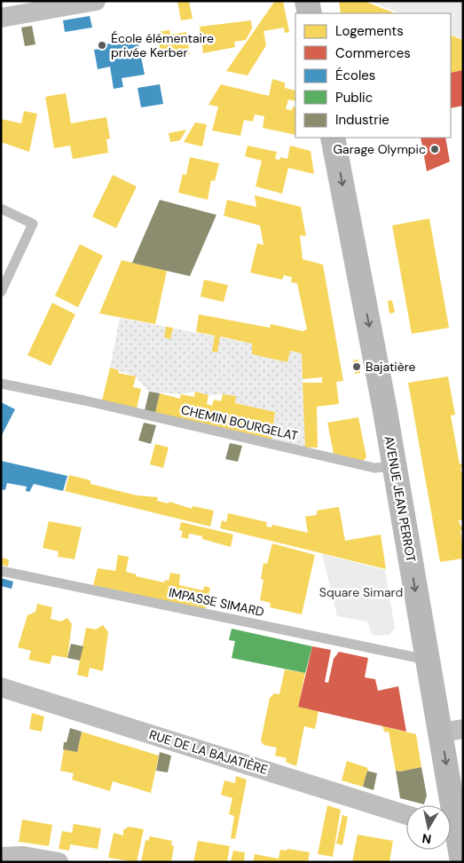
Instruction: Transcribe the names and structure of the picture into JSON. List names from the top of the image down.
{
  "streets": {
    "main road": ["AVENUE JEAN PERROT"],
    "street": ["RUE DE LA BAJATIÈRE"],
    "lane": ["CHEMIN BOURGELAT", "IMPASSE SIMARD"]
  },
  "crossings": [
    ["CHEMIN BOURGELAT", "AVENUE JEAN PERROT"],
    ["AVENUE JEAN PERROT", "IMPASSE SIMARD"]
  ],
  "one_way": ["AVENUE JEAN PERROT"],
  "parks": ["Square Simard"],
  "places": ["École élémentaire privée Kerber", "Garage Olympic", "Bajatière"],
  "legend": [
    "Logements",
    "Commerces",
    "Écoles",
    "Public",
    "Industrie"
  ],
  "north": "bottom"
}
